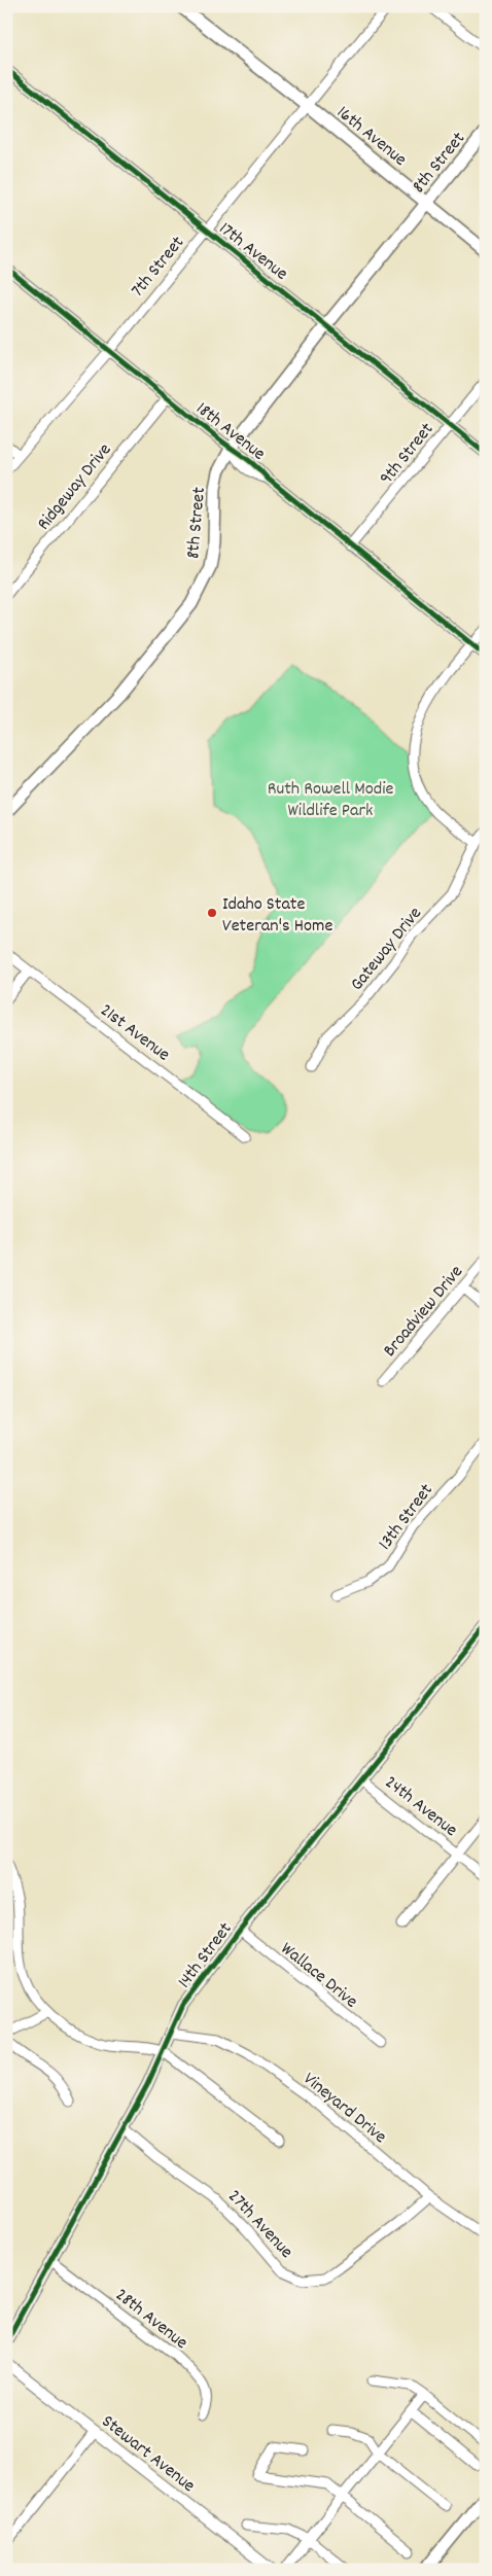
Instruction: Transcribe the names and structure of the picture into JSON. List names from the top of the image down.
{
  "streets": {
    "main road": ["16th Avenue", "8th Street"],
    "street": [
      "17th Avenue",
      "7th Street",
      "18th Avenue",
      "9th Street",
      "Ridgeway Drive",
      "Gateway Drive",
      "21st Avenue",
      "Broadview Drive",
      "13th Street",
      "24th Avenue",
      "14th Street",
      "Wallace Drive",
      "Vineyard Drive",
      "27th Avenue",
      "28th Avenue",
      "Stewart Avenue"
    ]
  },
  "crossings": [
    ["16th Avenue", "8th Street"],
    ["16th Avenue", "7th Street"],
    ["8th Street", "17th Avenue"],
    ["8th Street", "18th Avenue"],
    ["17th Avenue", "7th Street"],
    ["17th Avenue", "9th Street"],
    ["7th Street", "18th Avenue"],
    ["18th Avenue", "9th Street"],
    ["18th Avenue", "Ridgeway Drive"],
    ["24th Avenue", "14th Street"],
    ["14th Street", "Wallace Drive"],
    ["14th Street", "Vineyard Drive"],
    ["14th Street", "27th Avenue"],
    ["14th Street", "28th Avenue"],
    ["Vineyard Drive", "27th Avenue"]
  ],
  "parks": ["Ruth Rowell Modie Wildlife Park"],
  "places": ["Idaho State Veteran's Home"]
}
